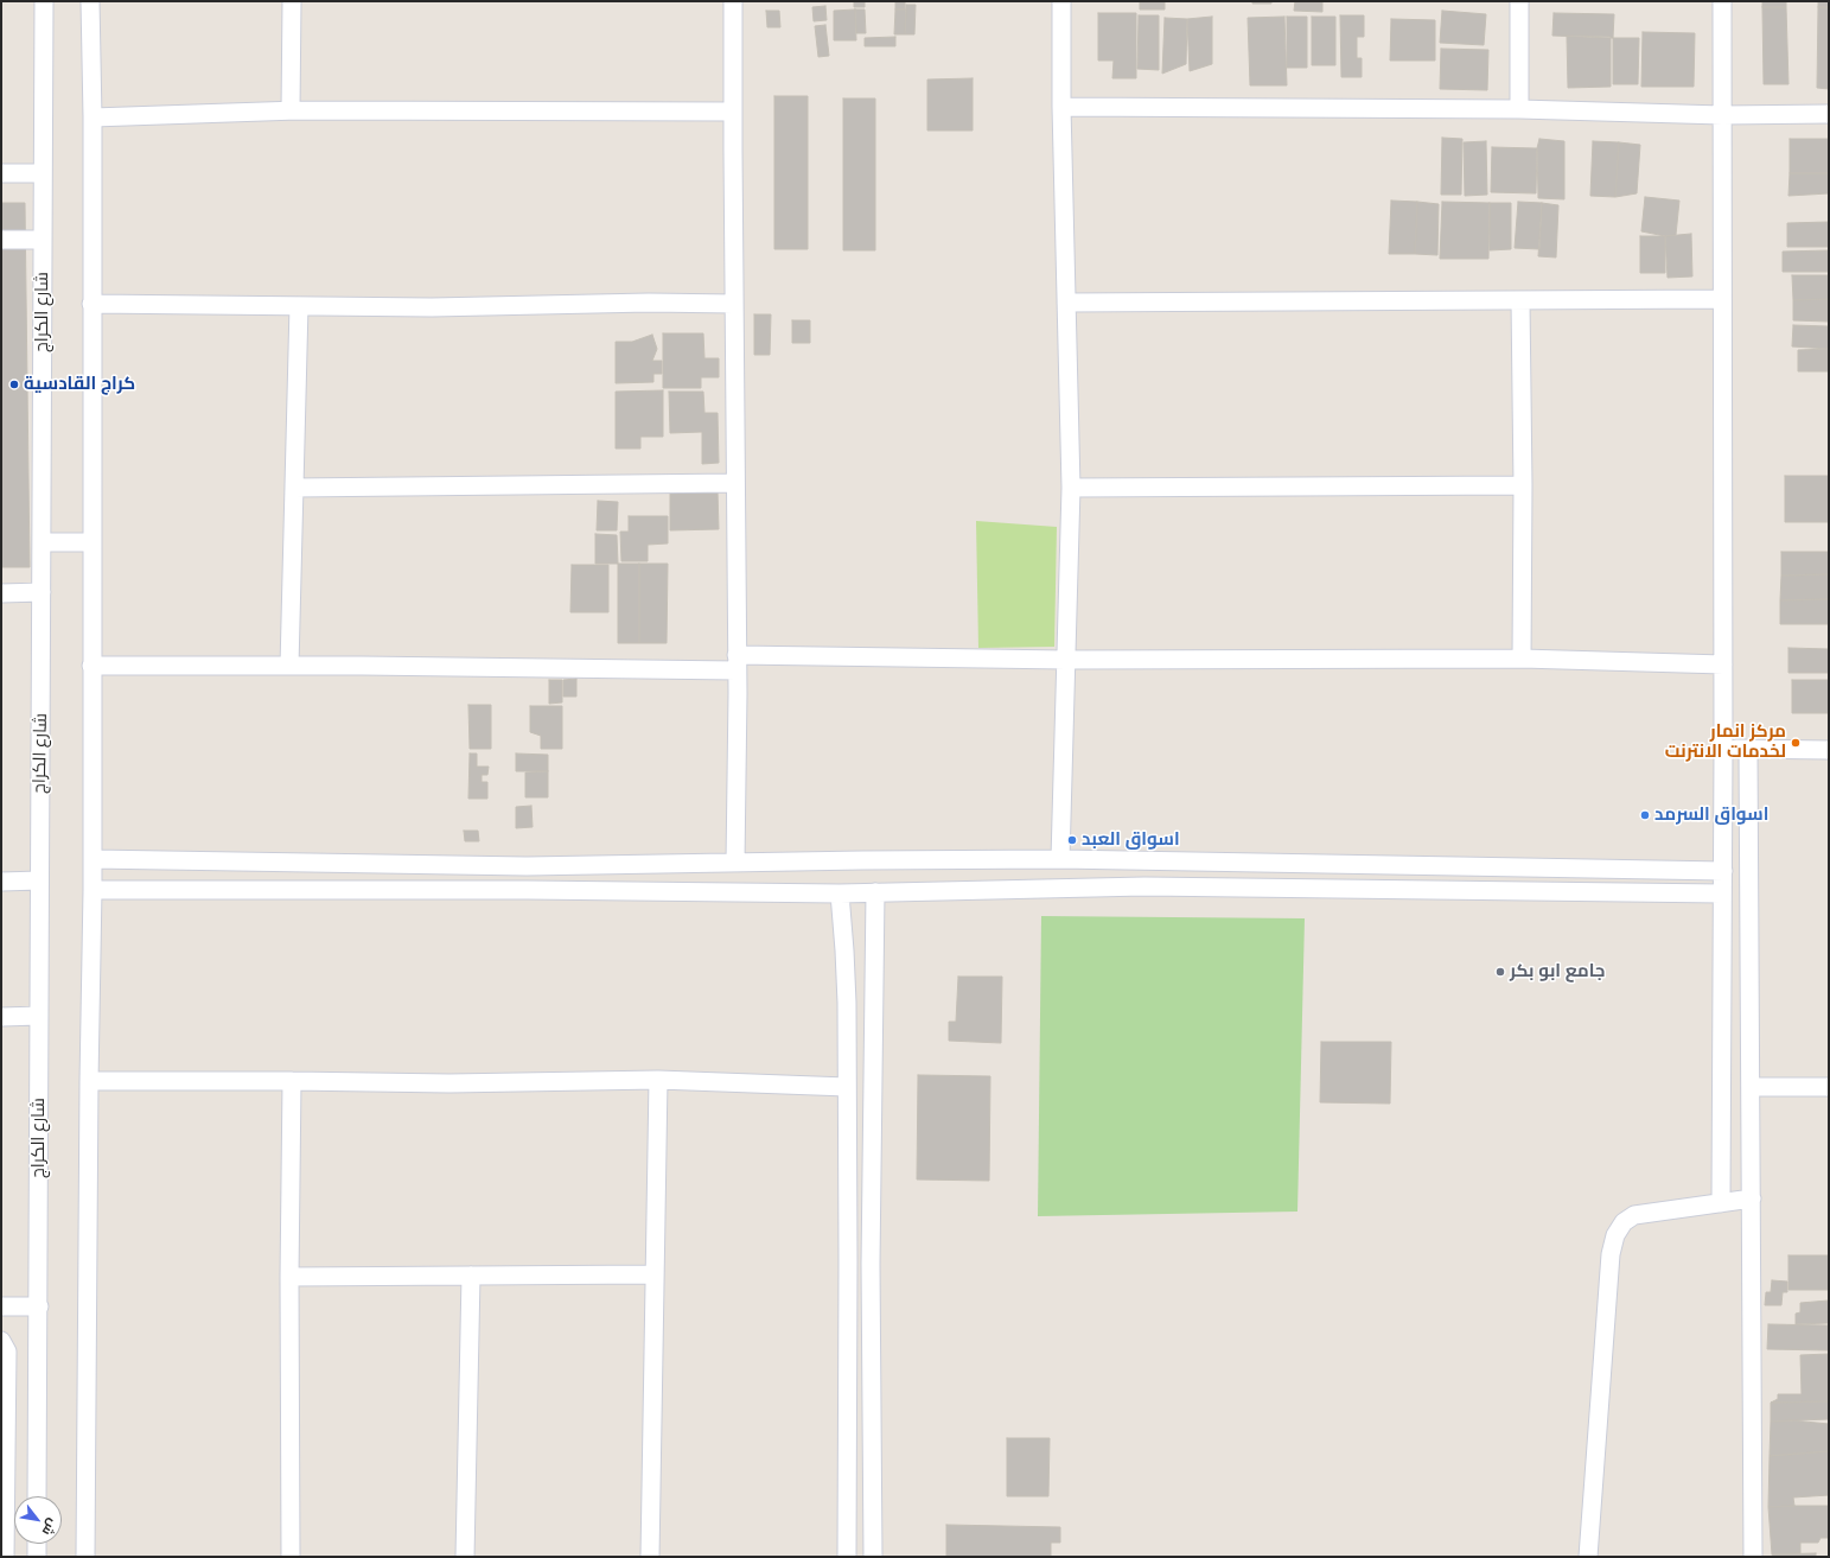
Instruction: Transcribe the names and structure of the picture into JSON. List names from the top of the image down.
{
  "streets": {
    "street": ["شارع الكراج"]
  },
  "places": [
    "كراج القادسية",
    "مركز انمار لخدمات الانترنت",
    "اسواق السرمد",
    "اسواق العبد",
    "جامع ابو بكر"
  ],
  "north": "bottom right"
}
